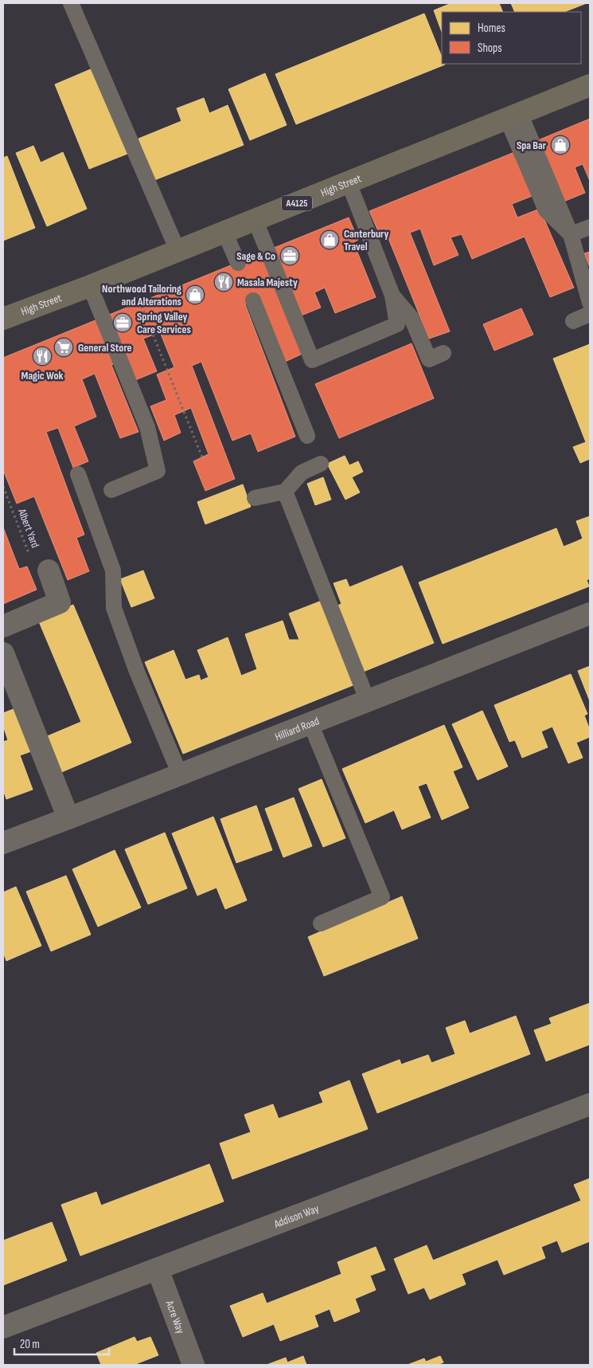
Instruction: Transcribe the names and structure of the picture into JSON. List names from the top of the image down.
{
  "streets": {
    "main road": ["High Street", "A4125"],
    "street": ["Hilliard Road", "Addison Way", "Acre Way"],
    "path": ["Albert Yard"]
  },
  "crossings": [
    ["Addison Way", "Acre Way"]
  ],
  "places": {
    "shop": ["Spa Bar", "Canterbury Travel", "Northwood Tailoring and Alterations"],
    "office": ["Sage & Co", "Spring Valley Care Services"],
    "restaurant": ["Masala Majesty", "Magic Wok"],
    "supermarket": ["General Store"]
  },
  "legend": ["Homes", "Shops"],
  "scale_bar": "20 m"
}
